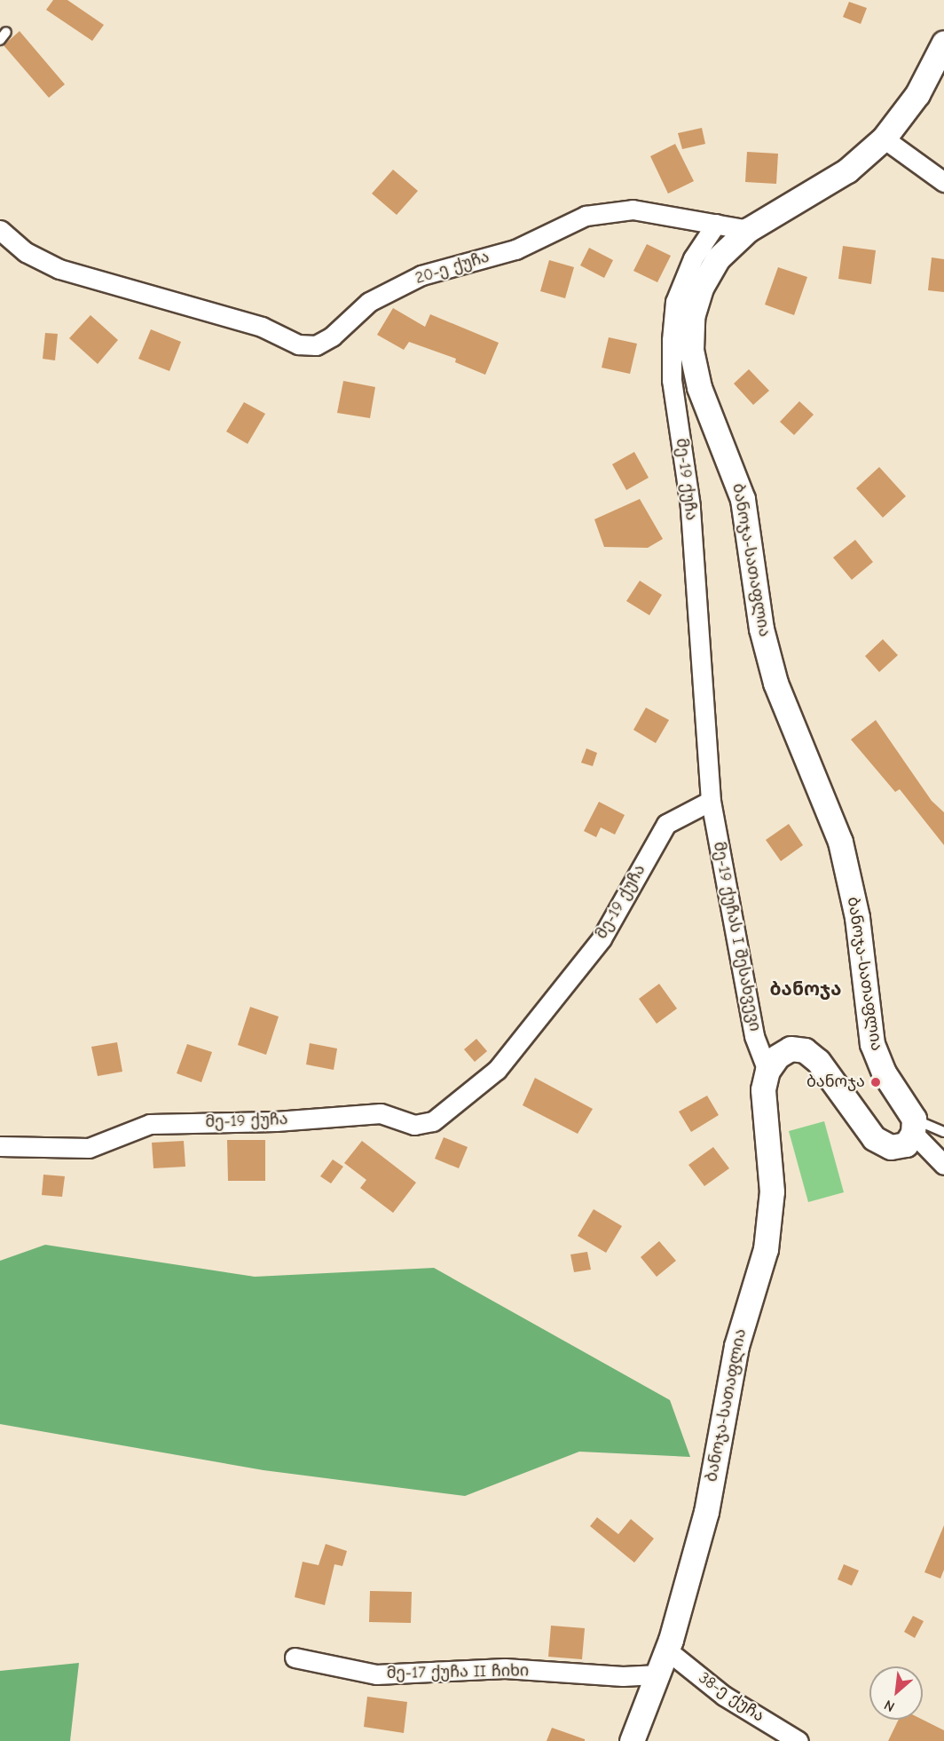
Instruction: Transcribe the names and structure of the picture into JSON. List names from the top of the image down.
{
  "streets": {
    "street": [
      "20-ე ქუჩა",
      "მე-19 ქუჩა",
      "ბანოჯა-სათაფლია",
      "მე-19 ქუჩას I შესახვევი",
      "მე-17 ქუჩა II ჩიხი",
      "38-ე ქუჩა"
    ]
  },
  "crossings": [
    ["20-ე ქუჩა", "მე-19 ქუჩა"],
    ["20-ე ქუჩა", "ბანოჯა-სათაფლია"],
    ["მე-19 ქუჩა", "მე-19 ქუჩას I შესახვევი"],
    ["ბანოჯა-სათაფლია", "მე-19 ქუჩას I შესახვევი"],
    ["ბანოჯა-სათაფლია", "მე-17 ქუჩა II ჩიხი"],
    ["ბანოჯა-სათაფლია", "38-ე ქუჩა"]
  ],
  "districts": ["ბანოჯა"],
  "places": ["ბანოჯა"],
  "north": "bottom left"
}
